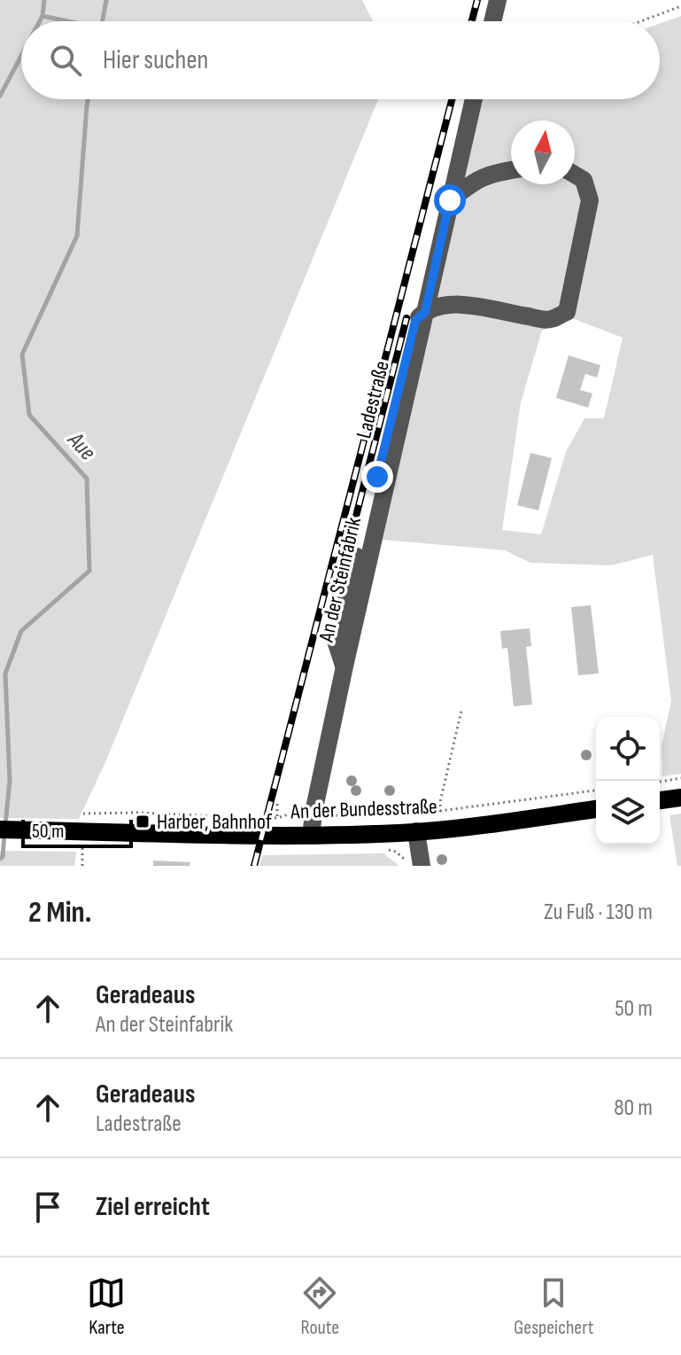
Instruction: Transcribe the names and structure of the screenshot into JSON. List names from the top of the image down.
{
  "streets": {
    "main road": ["An der Bundesstraße"],
    "street": ["An der Steinfabrik"]
  },
  "crossings": [
    ["An der Steinfabrik", "An der Bundesstraße"]
  ],
  "water": ["Aue"],
  "places": {
    "transit": ["Harber, Bahnhof"]
  },
  "scale_bar": "50 m",
  "north": "top",
  "page": {
    "search": "Hier suchen",
    "scale": "50 m",
    "heading": ["2 Min.", "Zu Fuß · 130 m"],
    "list": [
      ["Geradeaus", "An der Steinfabrik", "50 m"],
      ["Geradeaus", "Ladestraße", "80 m"],
      "Ziel erreicht"
    ],
    "nav": ["Karte", "Route", "Gespeichert"]
  }
}
